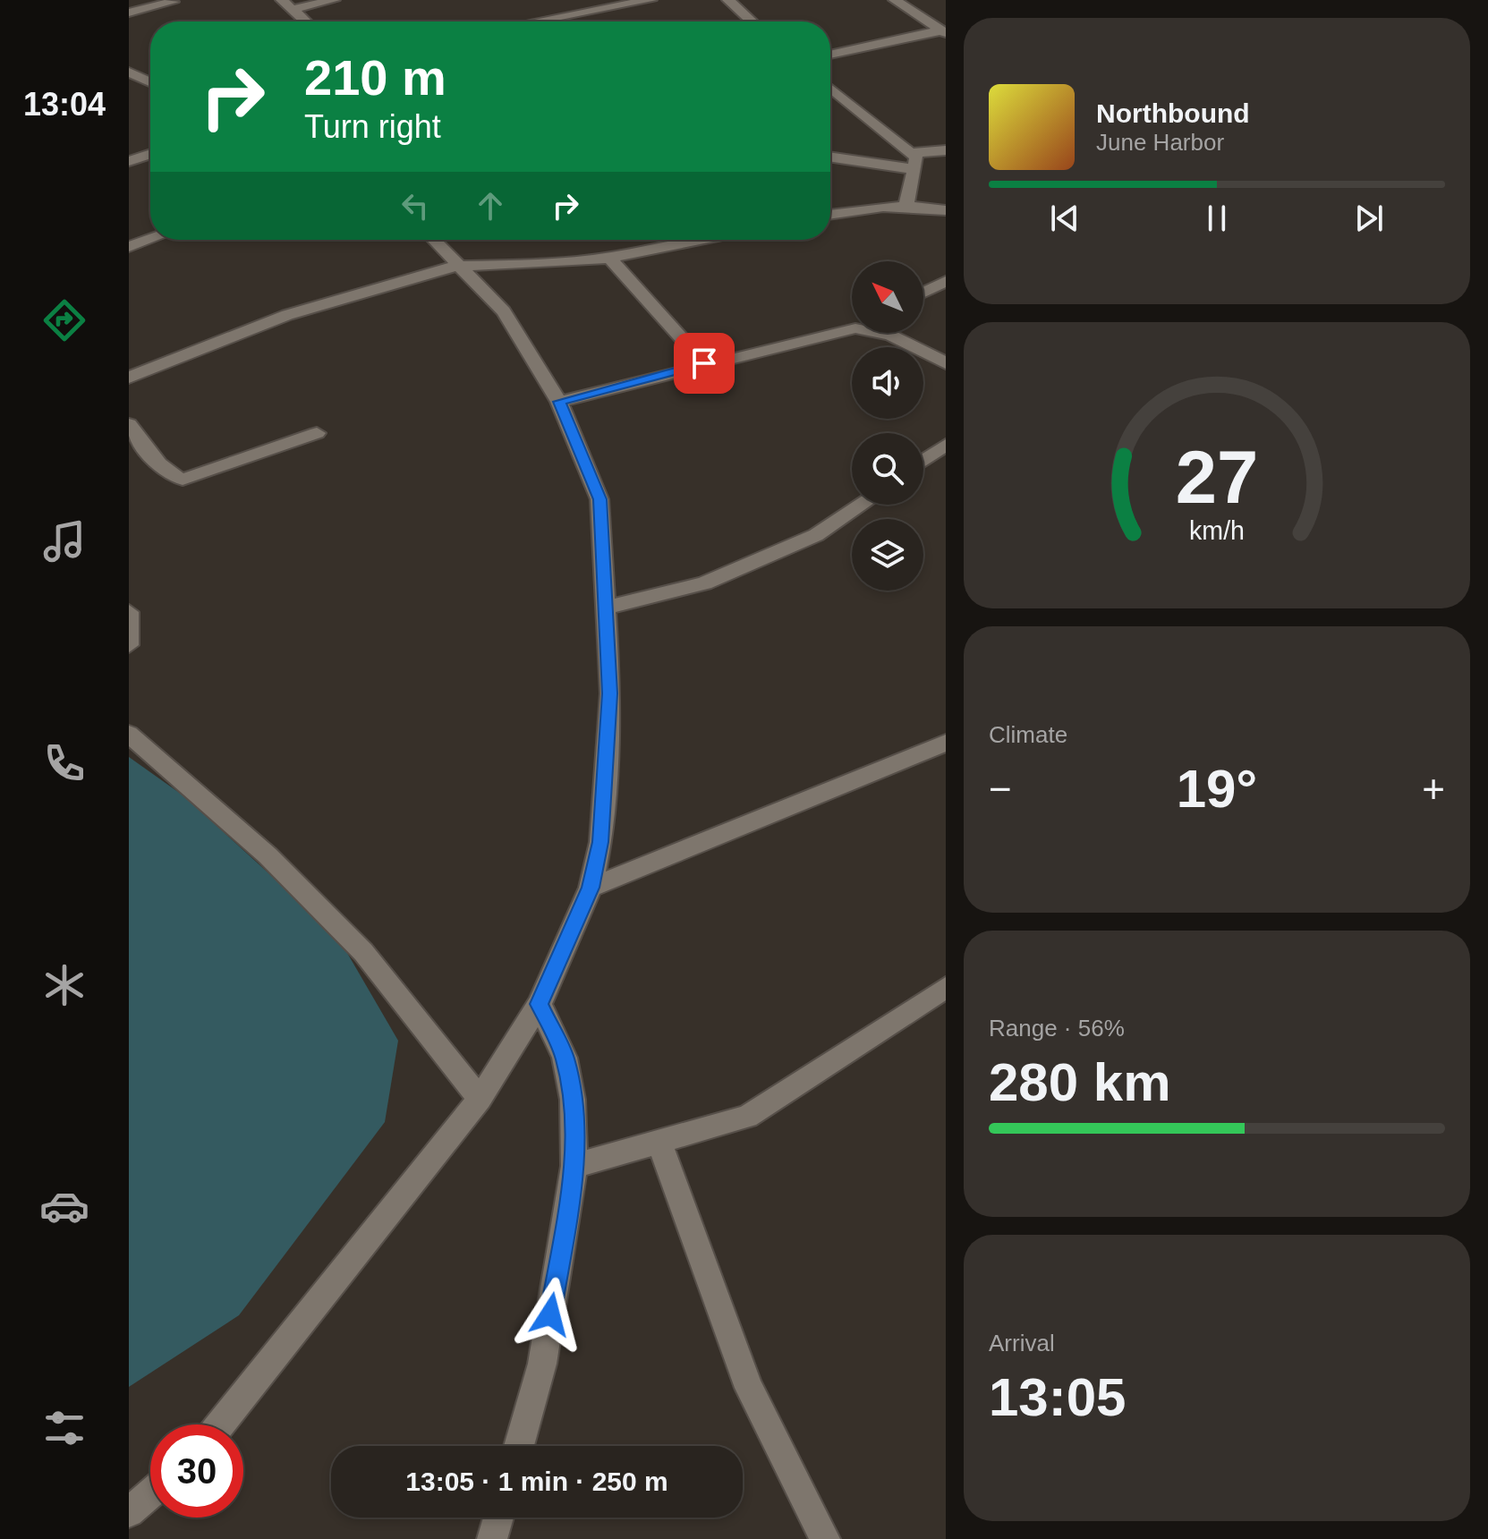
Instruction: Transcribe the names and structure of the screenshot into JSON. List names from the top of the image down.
{
  "north": "top left",
  "page": {
    "tabs": "13:04",
    "turn": ["210 m", "Turn right"],
    "song": ["Northbound", "June Harbor"],
    "tile": [
      "Climate",
      ["Range · 56%", "280 km"],
      ["Arrival", "13:05"]
    ],
    "heat": ["−", "19°", "+"],
    "limit": "30",
    "trip": "13:05 · 1 min · 250 m",
    "gauge": ["27", "km/h"]
  }
}
